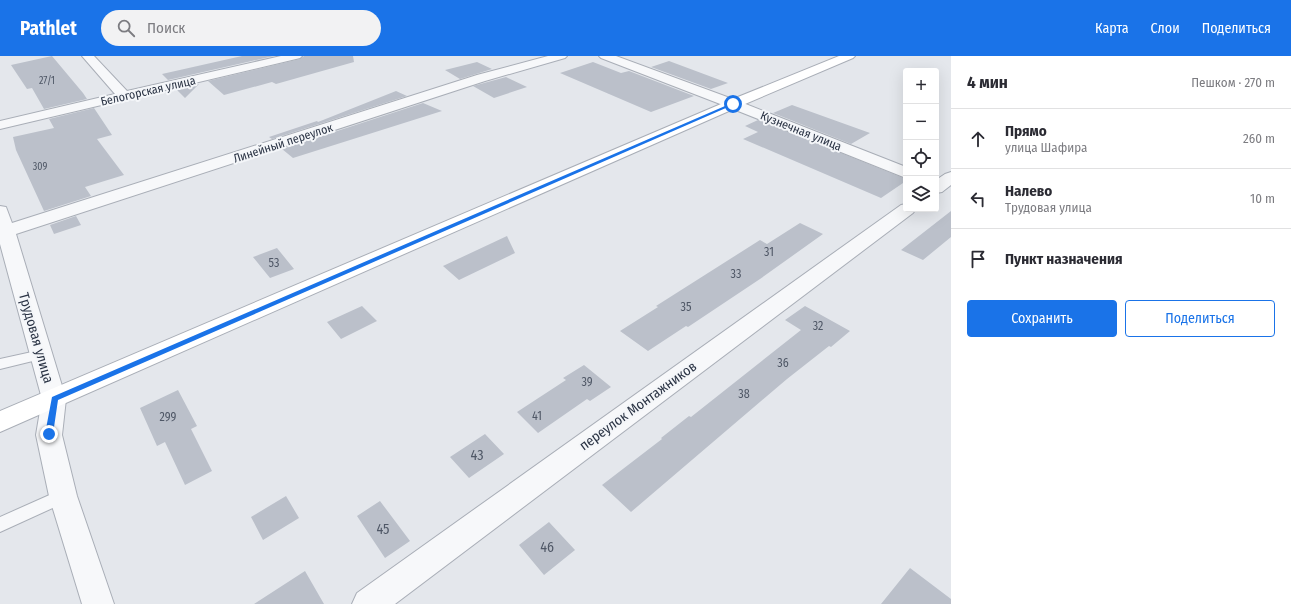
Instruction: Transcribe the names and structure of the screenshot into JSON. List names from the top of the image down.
{
  "streets": {
    "street": [
      "Белогорская улица",
      "Кузнечная улица",
      "Линейный переулок",
      "Трудовая улица",
      "переулок Монтажников"
    ]
  },
  "crossings": [
    ["Линейный переулок", "Трудовая улица"]
  ],
  "house_numbers": [
    "27/1",
    "309",
    "31",
    "53",
    "33",
    "35",
    "32",
    "36",
    "39",
    "38",
    "41",
    "299",
    "43",
    "45",
    "46"
  ],
  "page": {
    "header": "Pathlet",
    "search": "Поиск",
    "nav": ["Карта", "Слои", "Поделиться"],
    "heading": ["4 мин", "Пешком · 270 m"],
    "map_buttons": ["+", "−"],
    "list": [
      ["Прямо", "улица Шафира", "260 m"],
      ["Налево", "Трудовая улица", "10 m"],
      "Пункт назначения"
    ],
    "buttons": ["Сохранить", "Поделиться"]
  }
}
